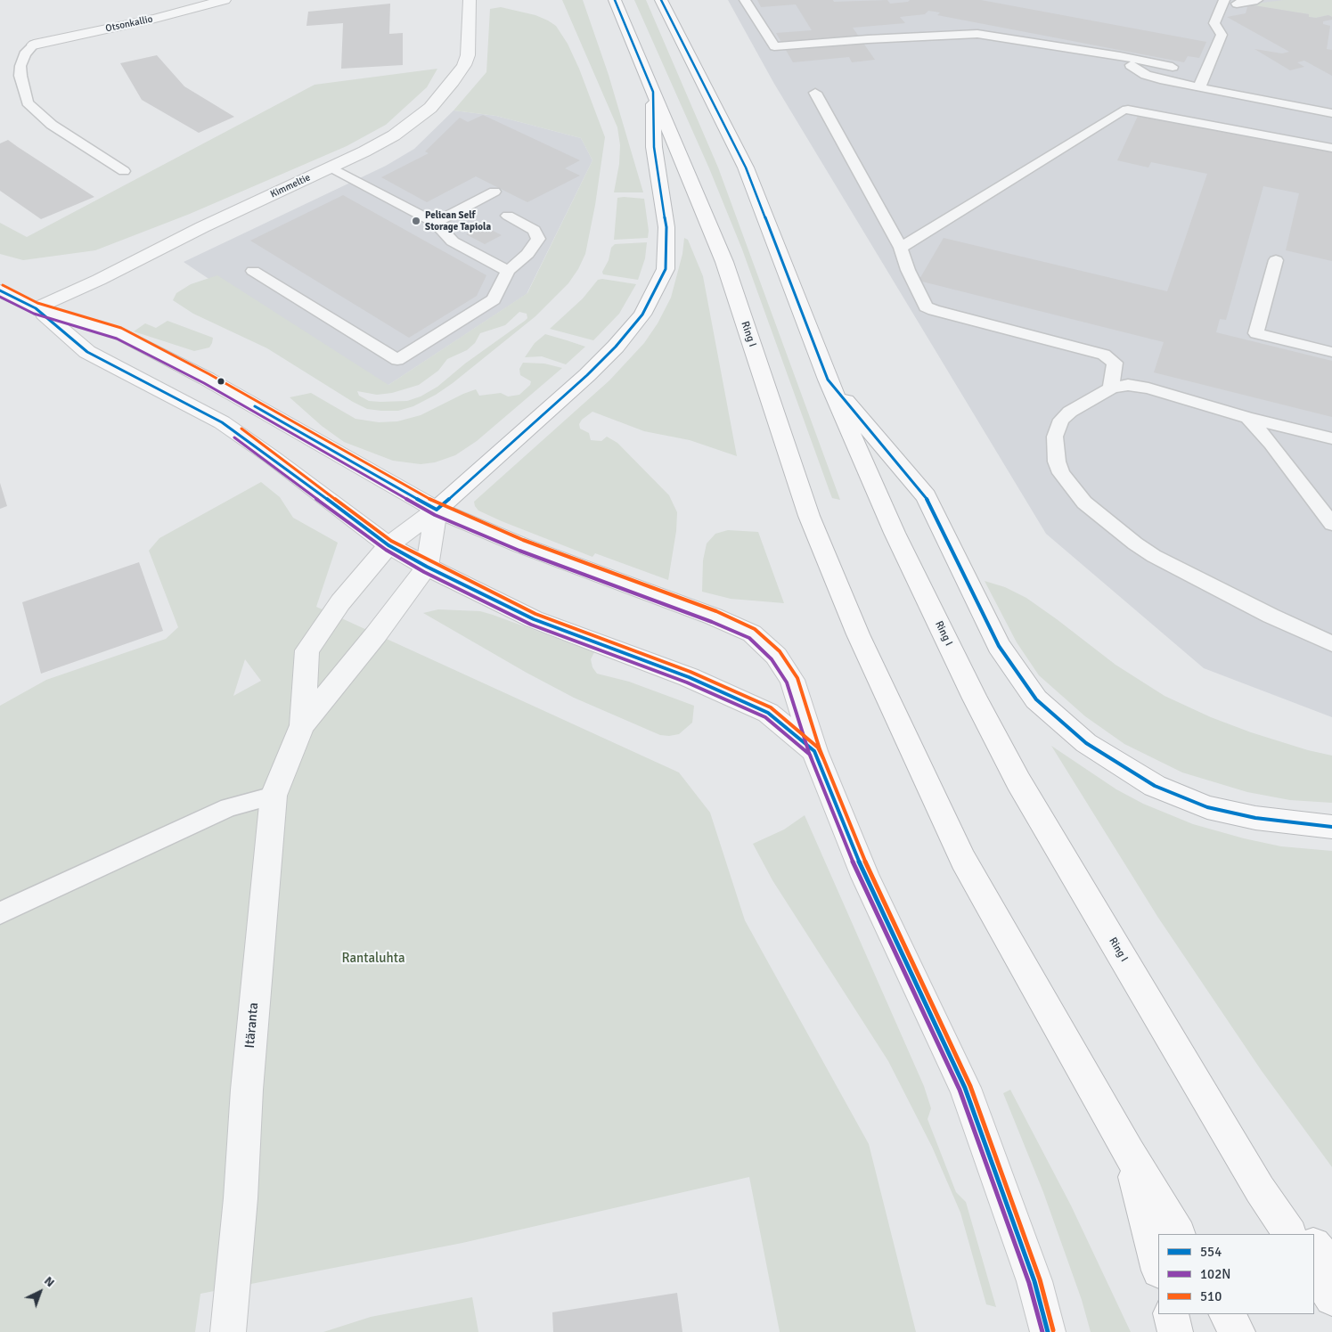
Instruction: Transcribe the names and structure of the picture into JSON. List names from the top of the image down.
{
  "streets": {
    "main road": ["Ring I"],
    "street": ["Otsonkallio", "Kimmeltie", "Itäranta"]
  },
  "parks": ["Rantaluhta"],
  "places": ["Pelican Self Storage Tapiola"],
  "lines": ["transit line 554", "transit line 510", "transit line 102N"],
  "legend": ["554", "102N", "510"],
  "north": "top right"
}
